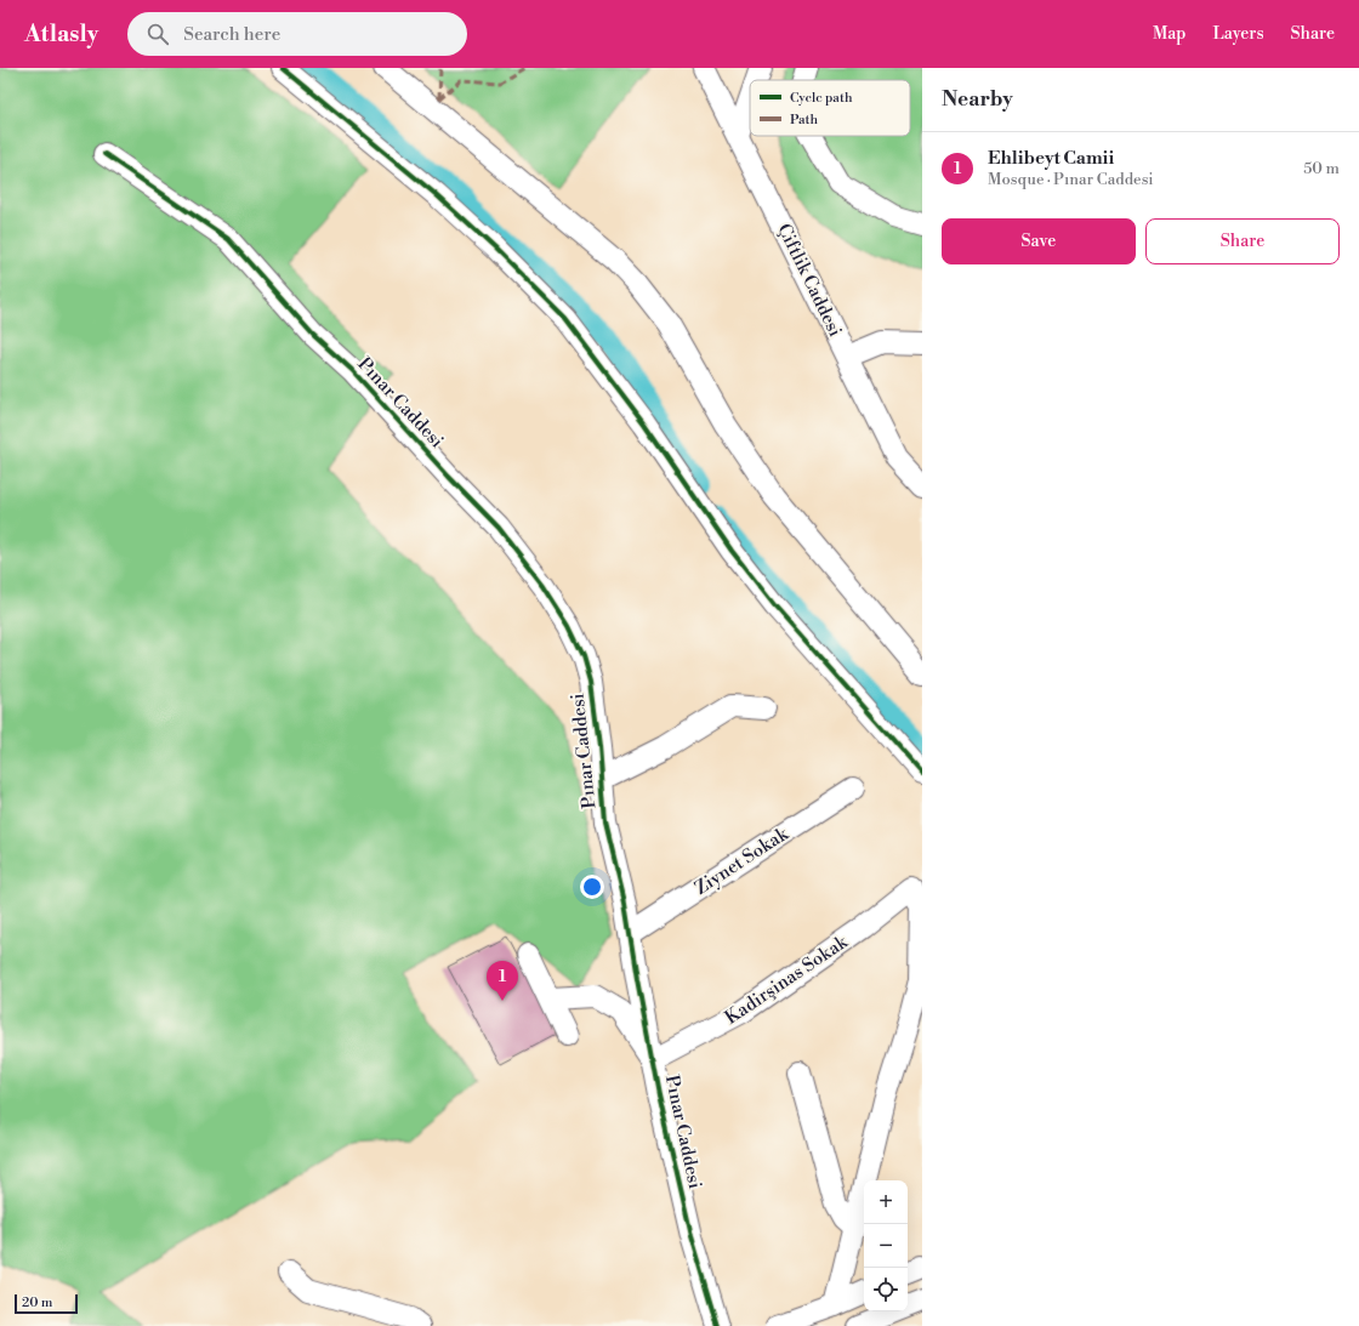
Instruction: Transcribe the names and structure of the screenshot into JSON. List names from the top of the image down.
{
  "streets": {
    "street": [
      "Çiftlik Caddesi",
      "Pınar Caddesi",
      "Ziynet Sokak",
      "Kadirşinas Sokak"
    ]
  },
  "crossings": [
    ["Pınar Caddesi", "Ziynet Sokak"],
    ["Pınar Caddesi", "Kadirşinas Sokak"]
  ],
  "legend": ["Cycle path", "Path"],
  "scale_bar": "20 m",
  "page": {
    "header": "Atlasly",
    "search": "Search here",
    "nav": ["Map", "Layers", "Share"],
    "heading": "Nearby",
    "list": [
      {
        "mark": "1",
        "name": "Ehlibeyt Camii",
        "note": "Mosque · Pınar Caddesi",
        "value": "50 m"
      }
    ],
    "buttons": ["Save", "Share"],
    "pins": "1",
    "map_buttons": ["+", "−"],
    "scale": "20 m"
  }
}
